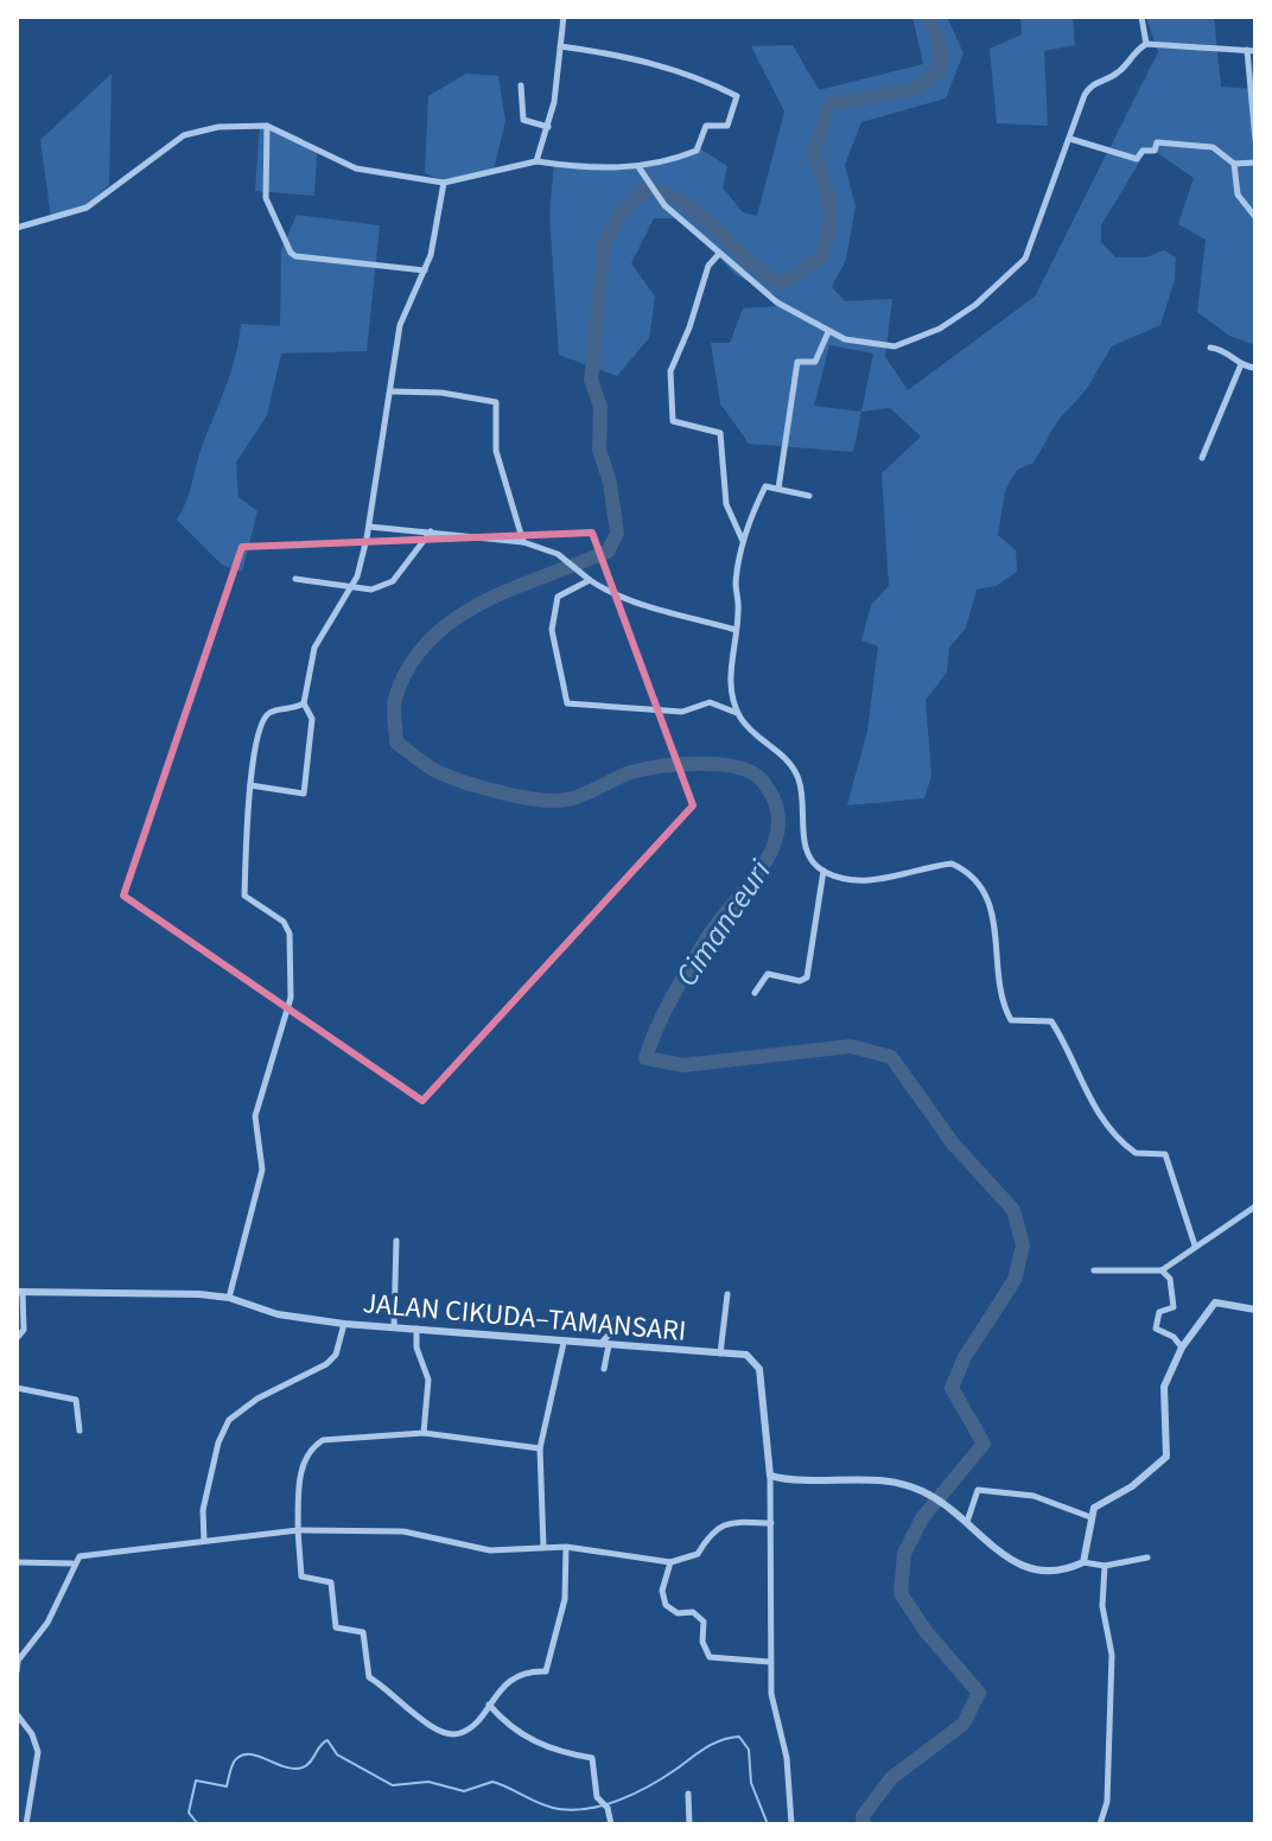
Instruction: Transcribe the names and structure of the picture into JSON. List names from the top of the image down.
{
  "streets": {
    "street": ["JALAN CIKUDA–TAMANSARI"]
  },
  "water": ["Cimanceuri"]
}
